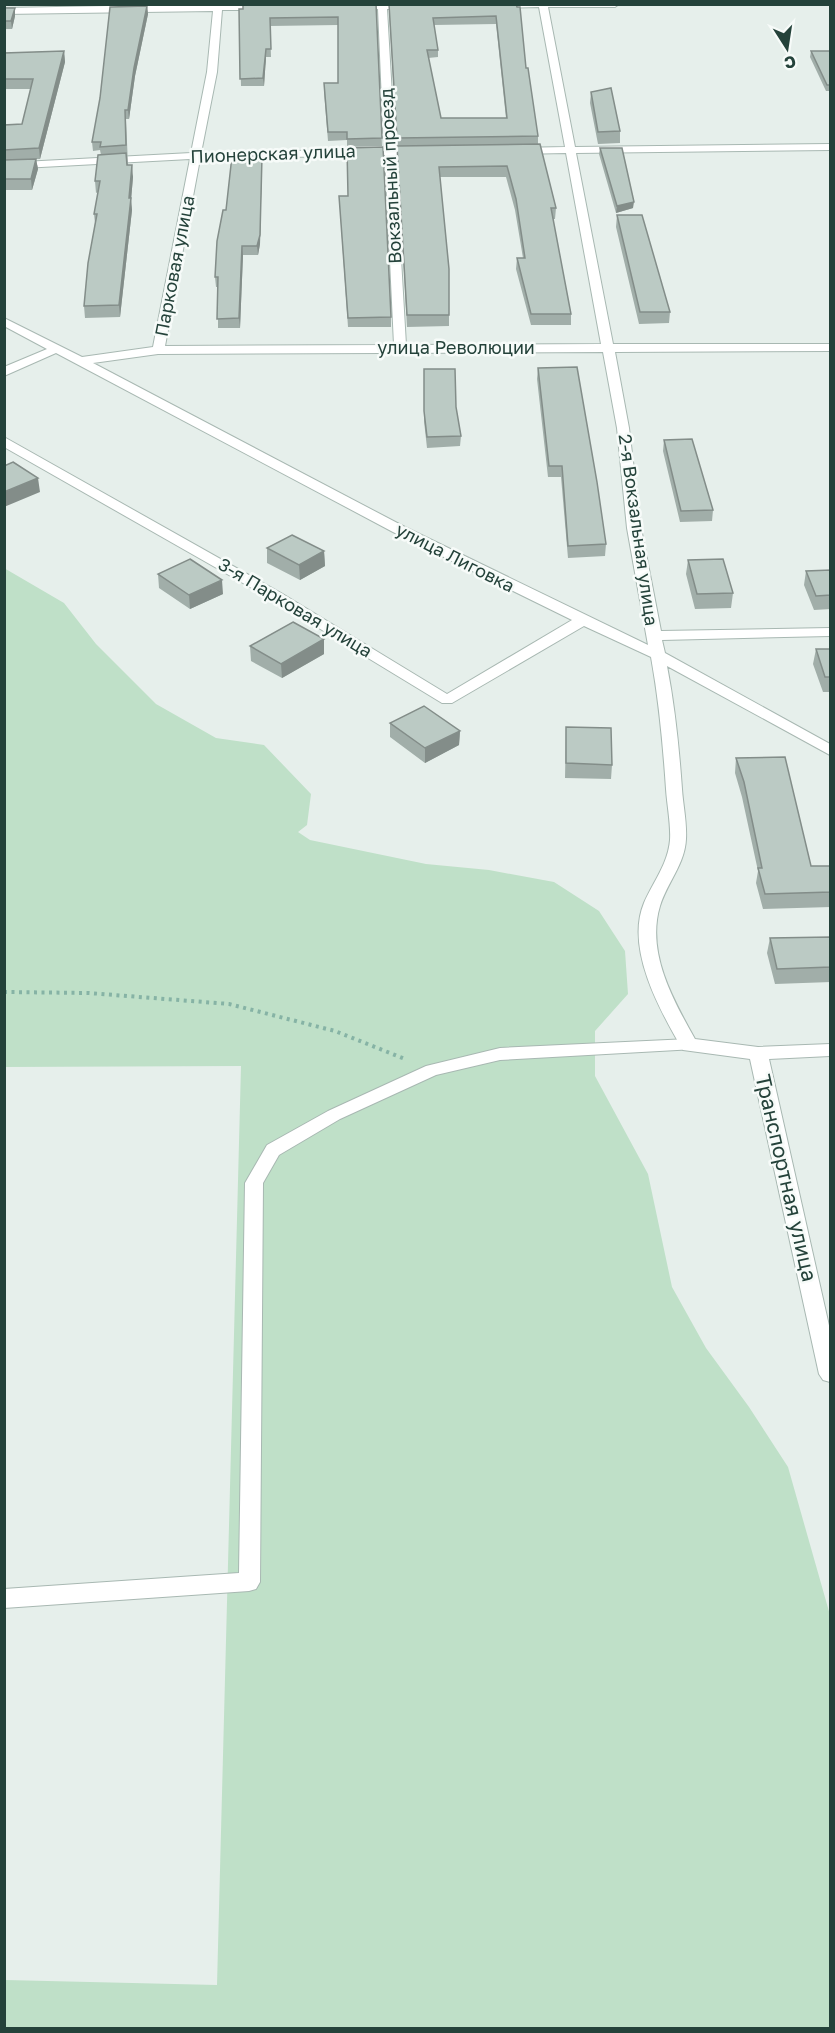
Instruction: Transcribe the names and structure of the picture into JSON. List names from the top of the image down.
{
  "streets": {
    "street": [
      "Пионерская улица",
      "Вокзальный проезд",
      "Парковая улица",
      "улица Революции",
      "2-я Вокзальная улица",
      "улица Лиговка",
      "3-я Парковая улица",
      "Транспортная улица"
    ]
  },
  "crossings": [
    ["Пионерская улица", "Вокзальный проезд"],
    ["Пионерская улица", "Парковая улица"],
    ["Вокзальный проезд", "улица Революции"],
    ["Парковая улица", "улица Революции"],
    ["улица Революции", "2-я Вокзальная улица"],
    ["улица Революции", "улица Лиговка"],
    ["2-я Вокзальная улица", "улица Лиговка"],
    ["улица Лиговка", "3-я Парковая улица"]
  ],
  "north": "bottom"
}
